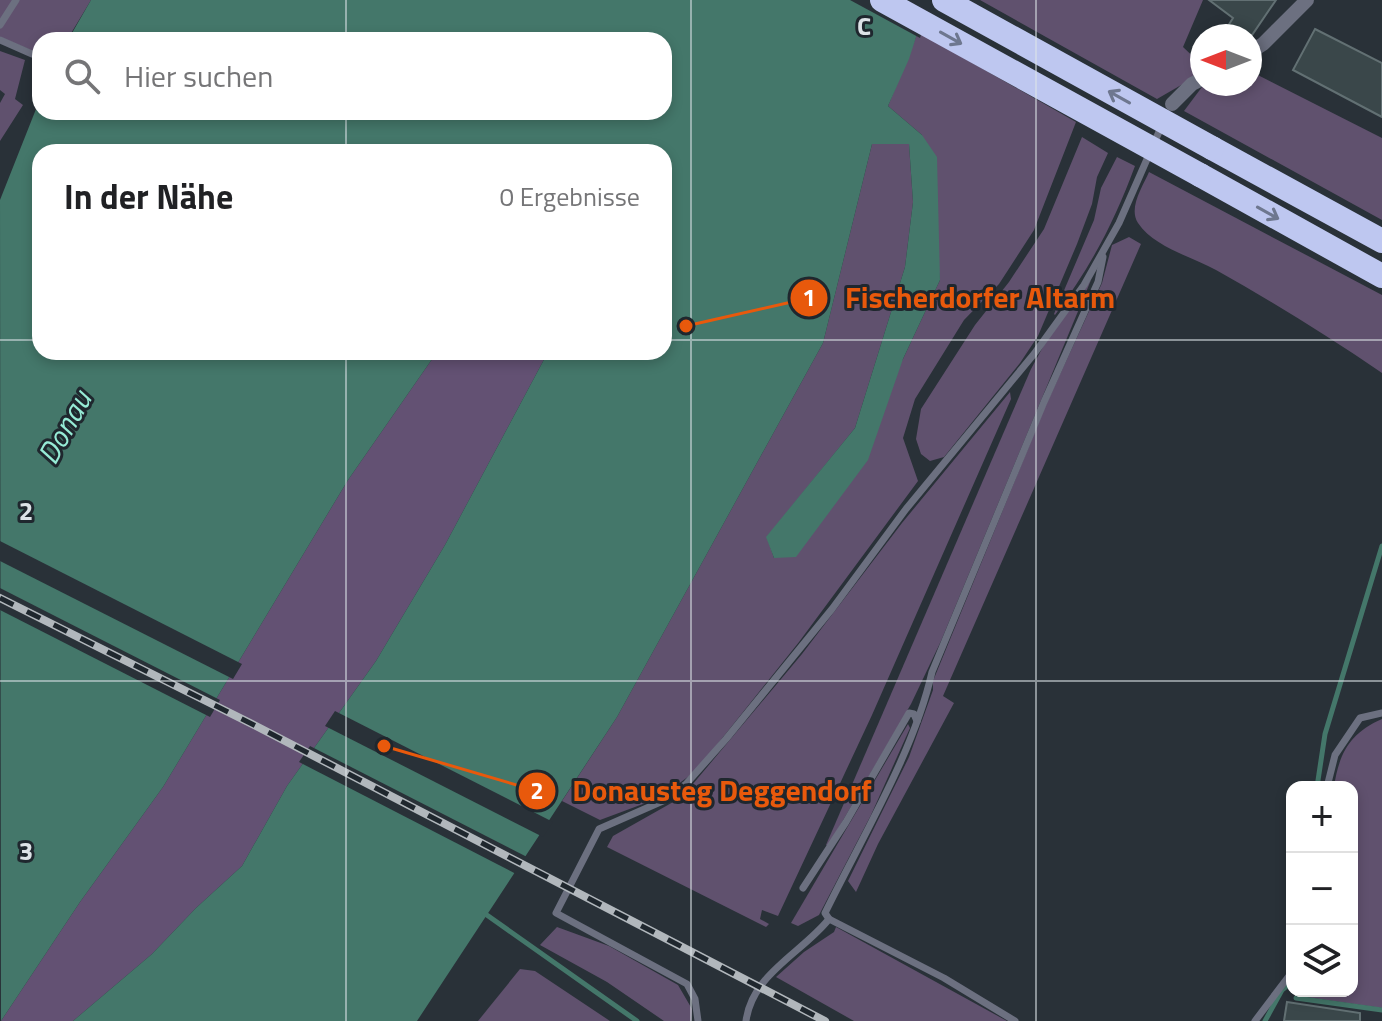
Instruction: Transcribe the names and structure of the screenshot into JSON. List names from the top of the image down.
{
  "water": ["Donau"],
  "places": ["Fischerdorfer Altarm", "Donausteg Deggendorf"],
  "north": "left",
  "page": {
    "search": "Hier suchen",
    "heading": ["In der Nähe", "0 Ergebnisse"],
    "map_buttons": ["+", "−"]
  },
  "grid": {
    "columns": ["C"],
    "rows": ["2", "3"]
  }
}
